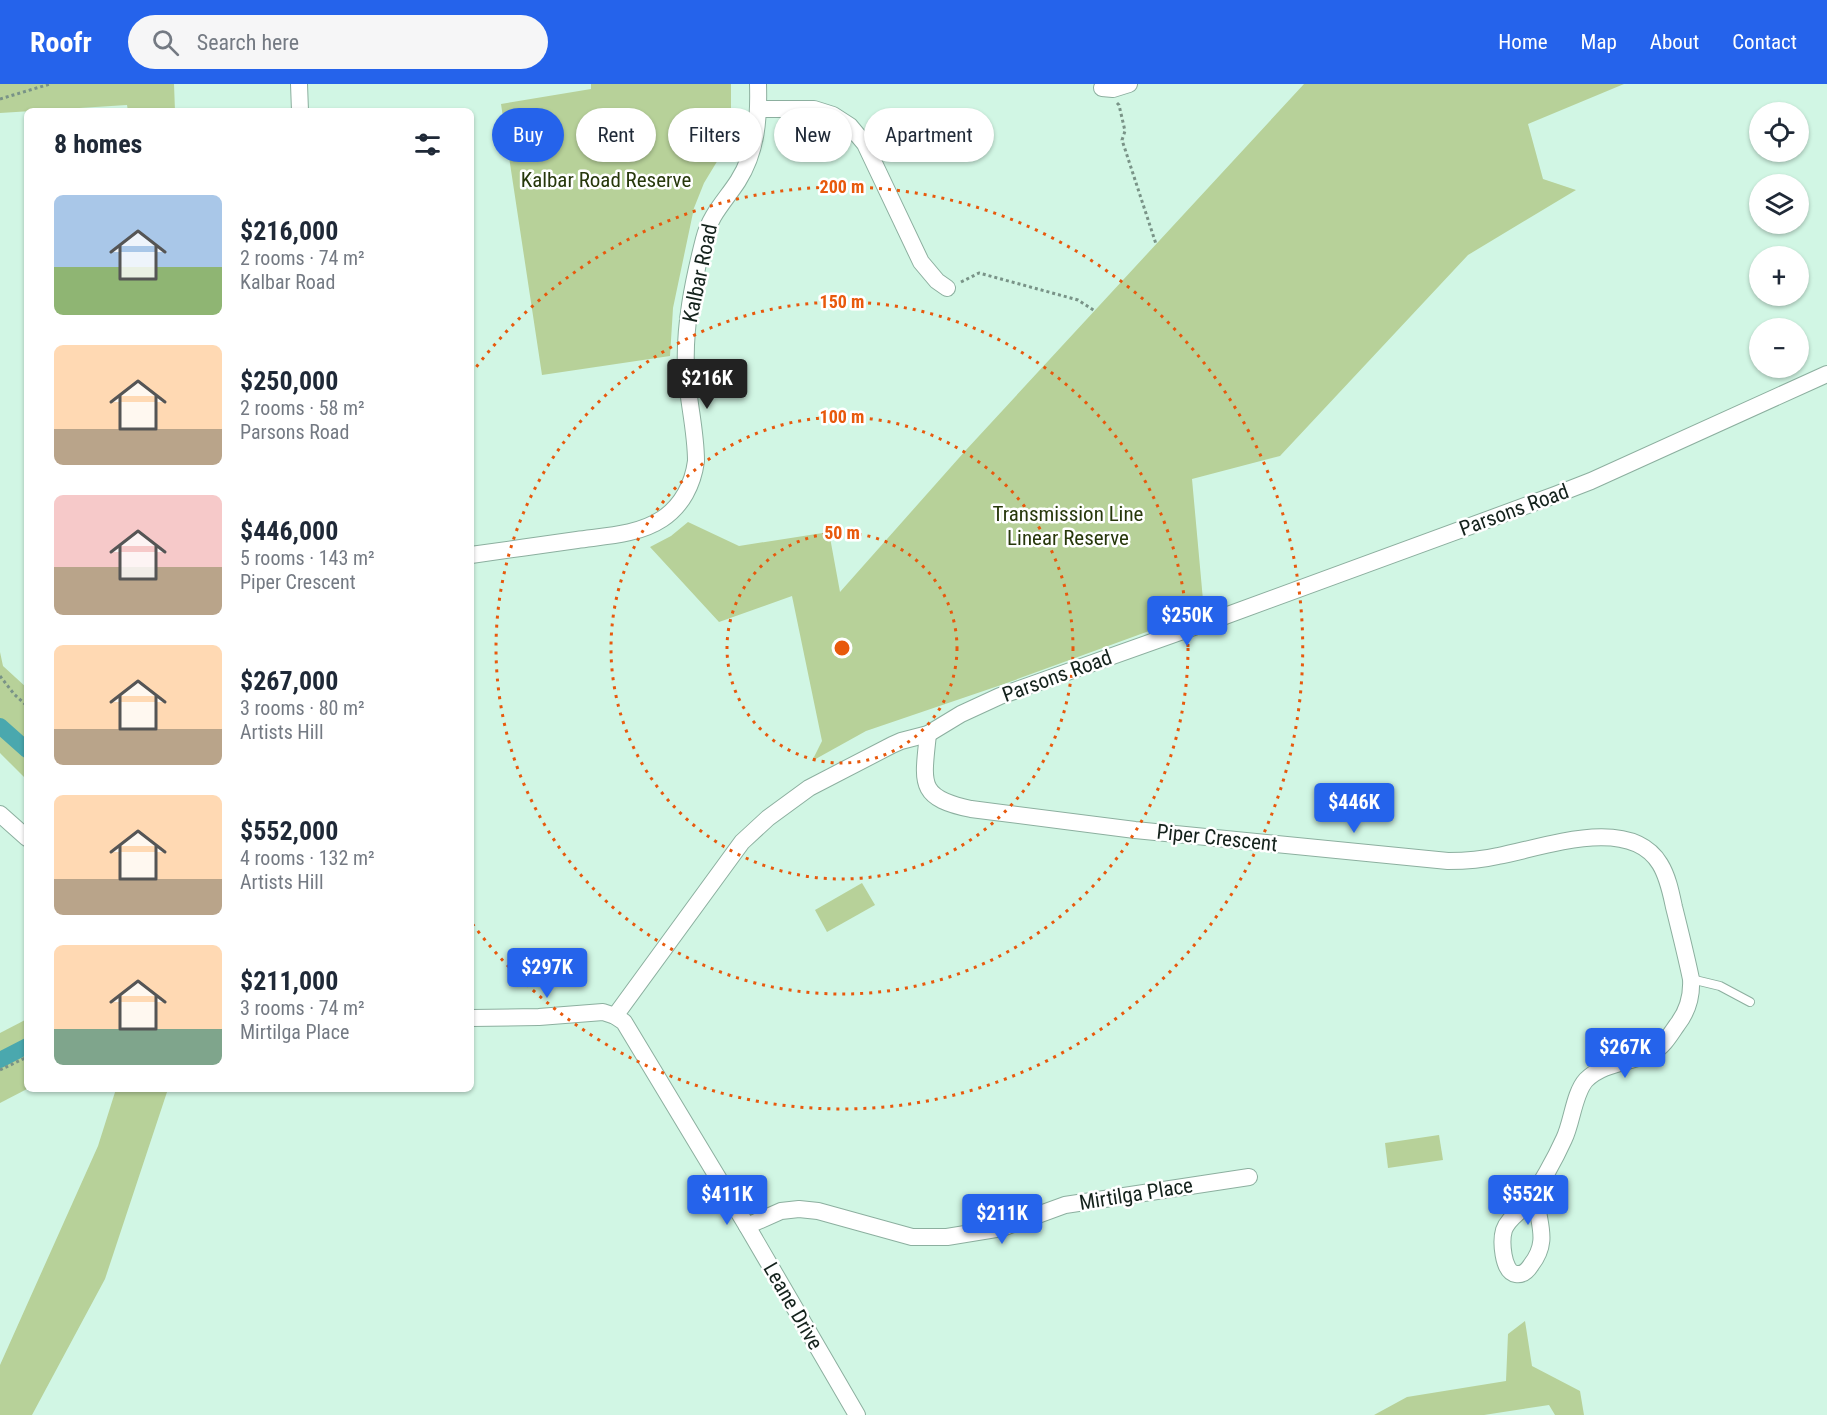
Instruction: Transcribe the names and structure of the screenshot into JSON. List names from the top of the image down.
{
  "streets": {
    "street": [
      "Kalbar Road",
      "Parsons Road",
      "Piper Crescent",
      "Mirtilga Place",
      "Leane Drive"
    ]
  },
  "crossings": [
    ["Parsons Road", "Piper Crescent"],
    ["Parsons Road", "Leane Drive"],
    ["Mirtilga Place", "Leane Drive"]
  ],
  "parks": ["Kalbar Road Reserve", "Transmission Line Linear Reserve"],
  "page": {
    "header": "Roofr",
    "search": "Search here",
    "nav": [
      "Home",
      "Map",
      "About",
      "Contact"
    ],
    "map_buttons": ["+", "−"],
    "chip": [
      "Buy",
      "Rent",
      "Filters",
      "New",
      "Apartment"
    ],
    "heading": "8 homes",
    "list": [
      {
        "name": "$216,000",
        "note": "2 rooms · 74 m² · Kalbar Road"
      },
      {
        "name": "$250,000",
        "note": "2 rooms · 58 m² · Parsons Road"
      },
      {
        "name": "$446,000",
        "note": "5 rooms · 143 m² · Piper Crescent"
      },
      {
        "name": "$267,000",
        "note": "3 rooms · 80 m² · Artists Hill"
      },
      {
        "name": "$552,000",
        "note": "4 rooms · 132 m² · Artists Hill"
      },
      {
        "name": "$211,000",
        "note": "3 rooms · 74 m² · Mirtilga Place"
      }
    ],
    "price": [
      "$216K",
      "$250K",
      "$446K",
      "$297K",
      "$267K",
      "$411K",
      "$552K",
      "$211K"
    ]
  },
  "rings": [
    "200 m",
    "150 m",
    "100 m",
    "50 m"
  ]
}
